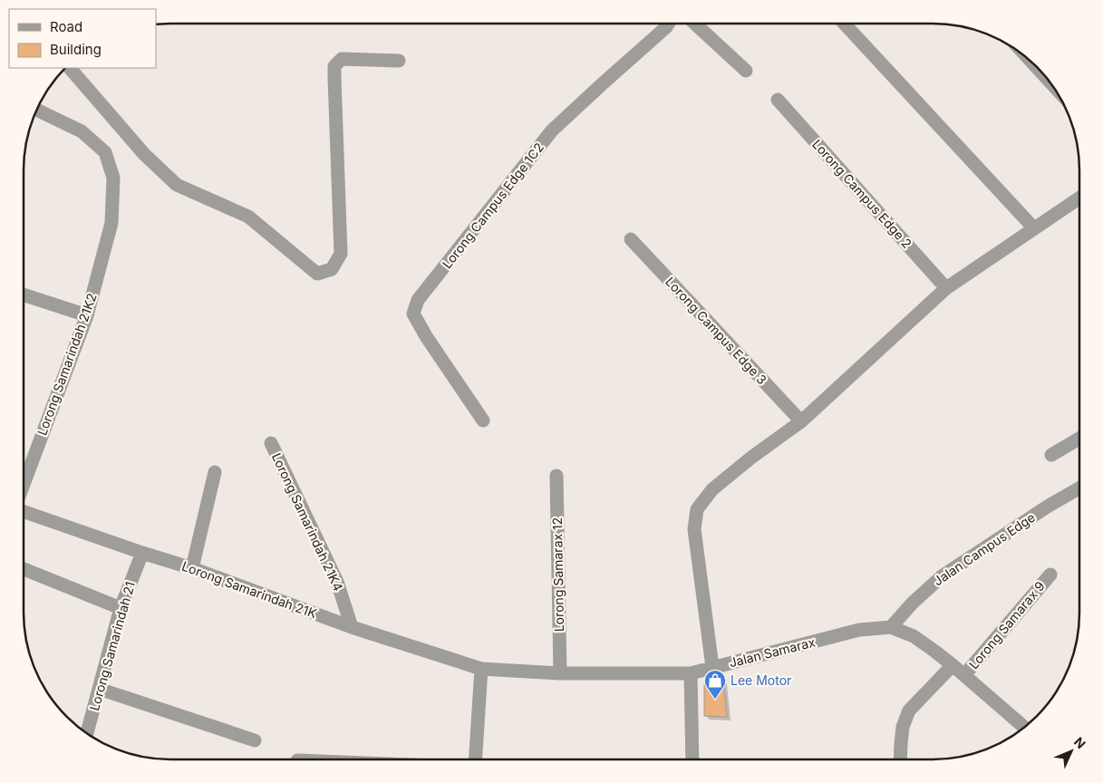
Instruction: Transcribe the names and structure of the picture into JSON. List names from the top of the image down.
{
  "streets": {
    "street": [
      "Lorong Campus Edge 2",
      "Lorong Campus Edge 1C2",
      "Lorong Campus Edge 3",
      "Lorong Samarindah 21K2",
      "Lorong Samarindah 21K4",
      "Jalan Campus Edge",
      "Lorong Samarax 12",
      "Lorong Samarindah 21K",
      "Lorong Samarax 9",
      "Lorong Samarindah 21",
      "Jalan Samarax"
    ]
  },
  "crossings": [
    ["Lorong Samarindah 21K4", "Lorong Samarindah 21K"],
    ["Jalan Campus Edge", "Jalan Samarax"],
    ["Lorong Samarax 12", "Jalan Samarax"],
    ["Lorong Samarindah 21K", "Lorong Samarindah 21"],
    ["Lorong Samarindah 21K", "Jalan Samarax"],
    ["Lorong Samarax 9", "Jalan Samarax"]
  ],
  "places": {
    "shop": ["Lee Motor"]
  },
  "legend": ["Road", "Building"],
  "north": "top right"
}
